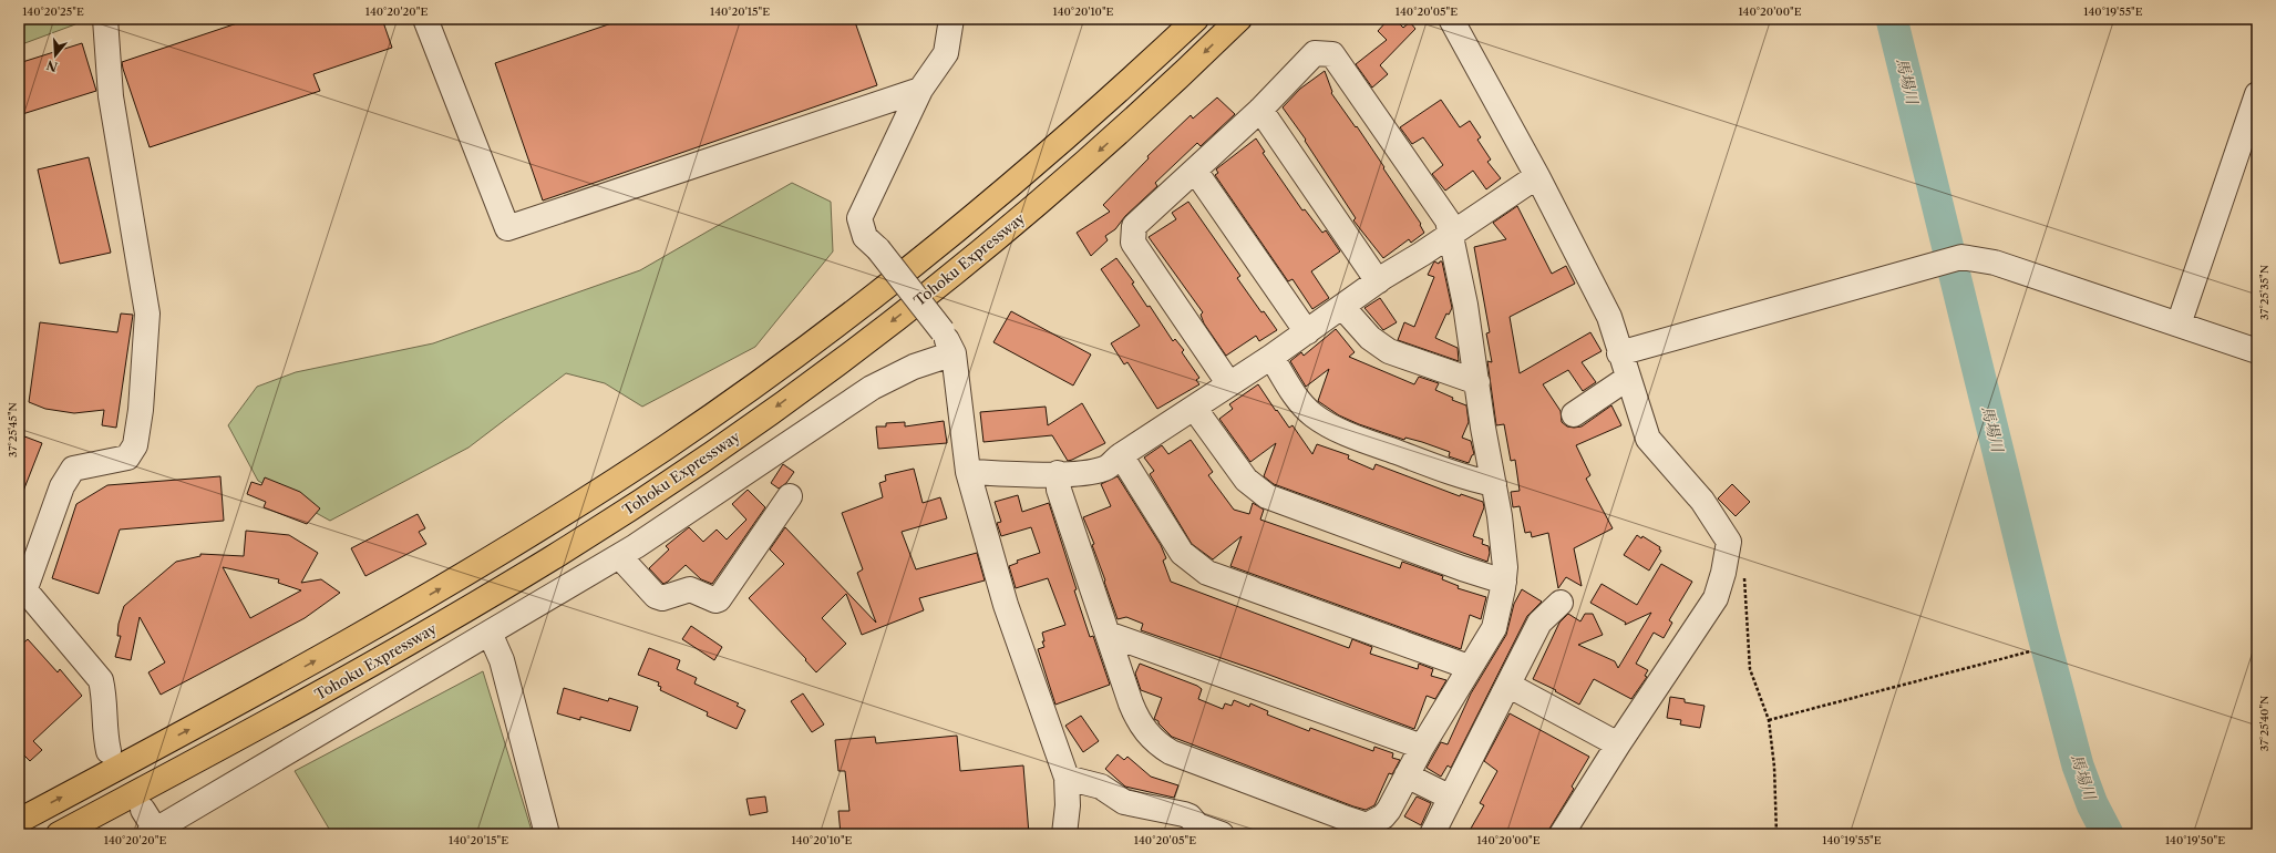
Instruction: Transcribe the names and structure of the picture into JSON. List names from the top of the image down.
{
  "streets": {
    "highway": ["Tohoku Expressway"]
  },
  "water": ["馬場川"],
  "north": "bottom",
  "coordinates": [
    "140°20'25\"E",
    "140°20'20\"E",
    "140°20'15\"E",
    "140°20'10\"E",
    "140°20'05\"E",
    "140°20'00\"E",
    "140°19'55\"E",
    "37°25'35\"N",
    "37°25'45\"N",
    "37°25'40\"N",
    "140°19'50\"E"
  ]
}
